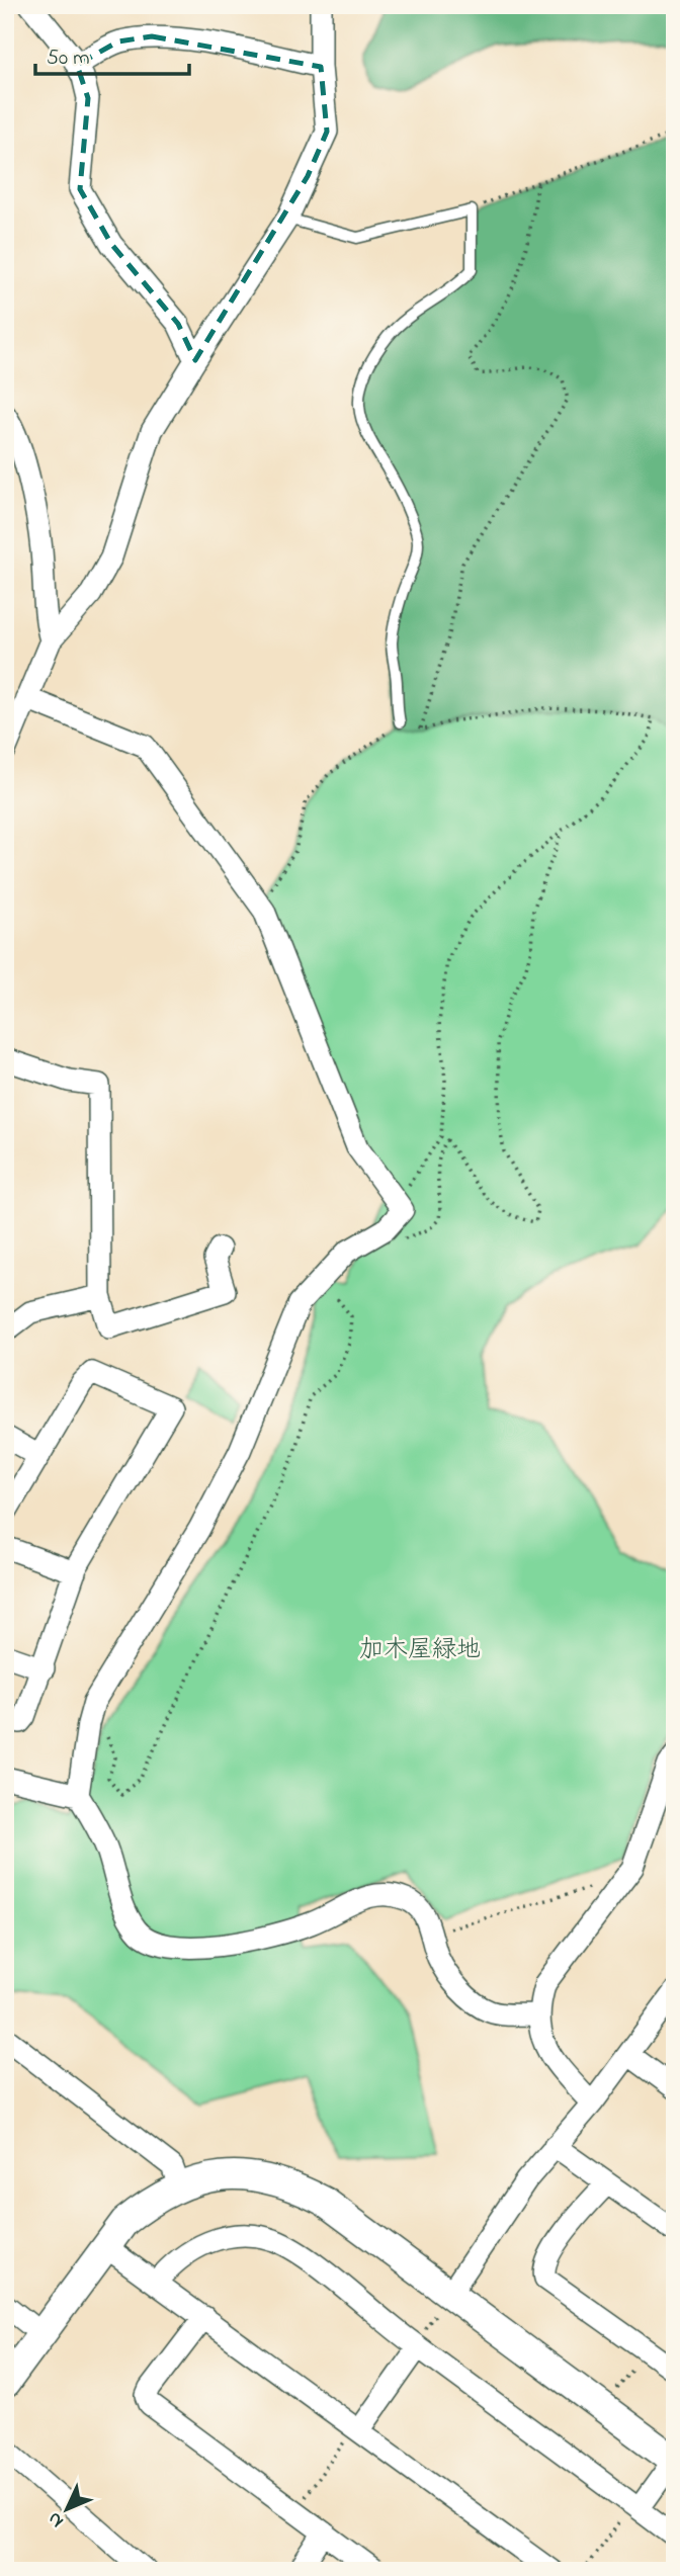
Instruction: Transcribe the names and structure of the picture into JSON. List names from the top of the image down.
{
  "parks": ["加木屋緑地"],
  "scale_bar": "50 m",
  "north": "bottom left"
}
